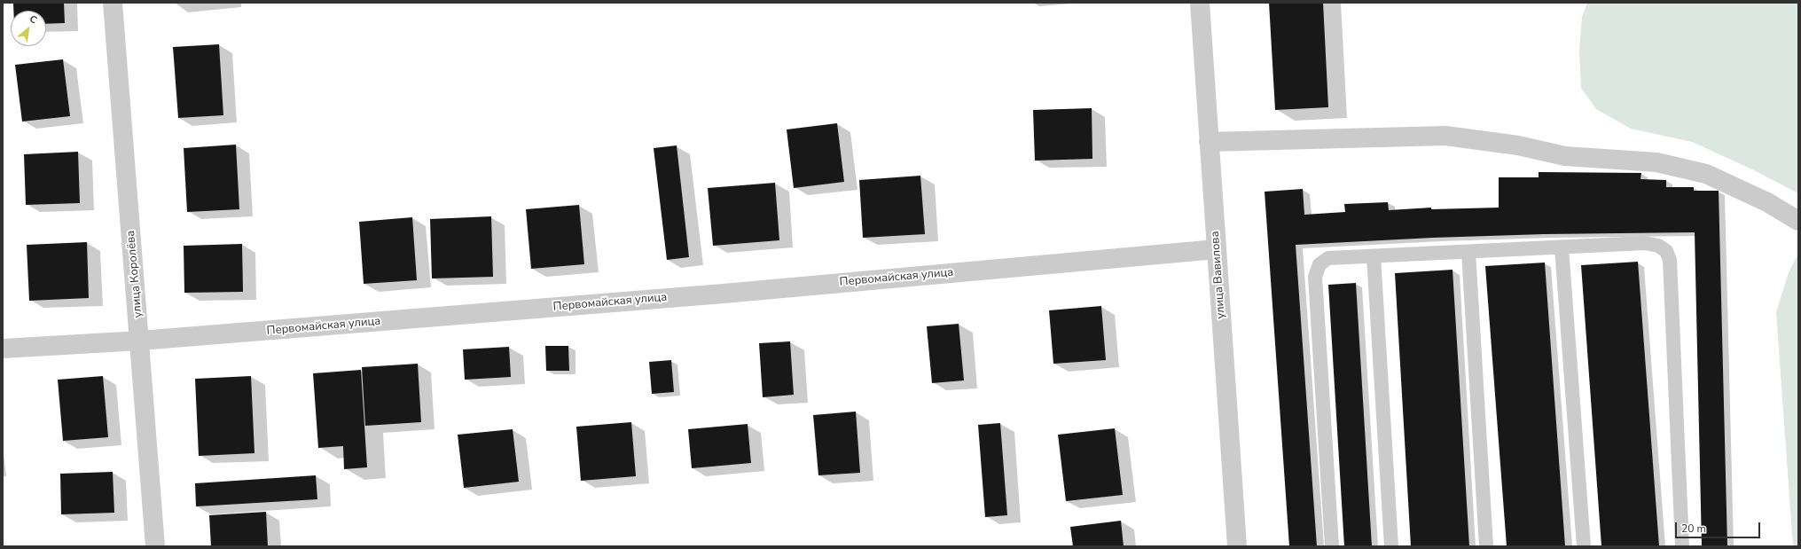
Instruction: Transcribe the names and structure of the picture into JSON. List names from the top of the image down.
{
  "streets": {
    "street": ["улица Королёва", "улица Вавилова", "Первомайская улица"]
  },
  "crossings": [
    ["улица Королёва", "Первомайская улица"],
    ["улица Вавилова", "Первомайская улица"]
  ],
  "scale_bar": "20 m",
  "north": "top right"
}
